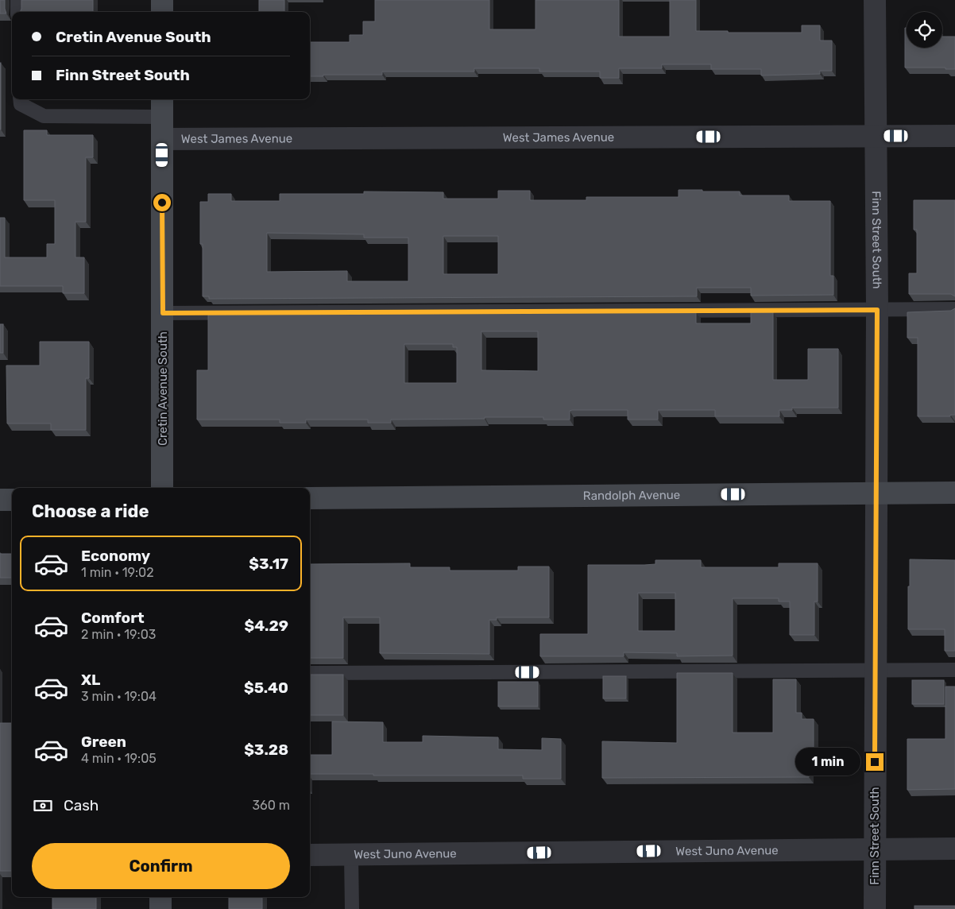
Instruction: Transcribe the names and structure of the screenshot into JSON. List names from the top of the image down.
{
  "streets": {
    "main road": ["Cretin Avenue South", "Randolph Avenue"],
    "street": ["West James Avenue", "Finn Street South", "West Juno Avenue"]
  },
  "crossings": [
    ["West James Avenue", "Finn Street South"],
    ["West James Avenue", "Cretin Avenue South"],
    ["Finn Street South", "Randolph Avenue"],
    ["Finn Street South", "West Juno Avenue"]
  ],
  "page": {
    "banner": ["Cretin Avenue South", "Finn Street South"],
    "heading": "Choose a ride",
    "list": [
      {
        "name": "Economy",
        "note": "1 min · 19:02",
        "value": "$3.17"
      },
      {
        "name": "Comfort",
        "note": "2 min · 19:03",
        "value": "$4.29"
      },
      {
        "name": "XL",
        "note": "3 min · 19:04",
        "value": "$5.40"
      },
      {
        "name": "Green",
        "note": "4 min · 19:05",
        "value": "$3.28"
      }
    ],
    "bubble": "1 min",
    "pay": ["Cash", "360 m"],
    "buttons": "Confirm"
  }
}
